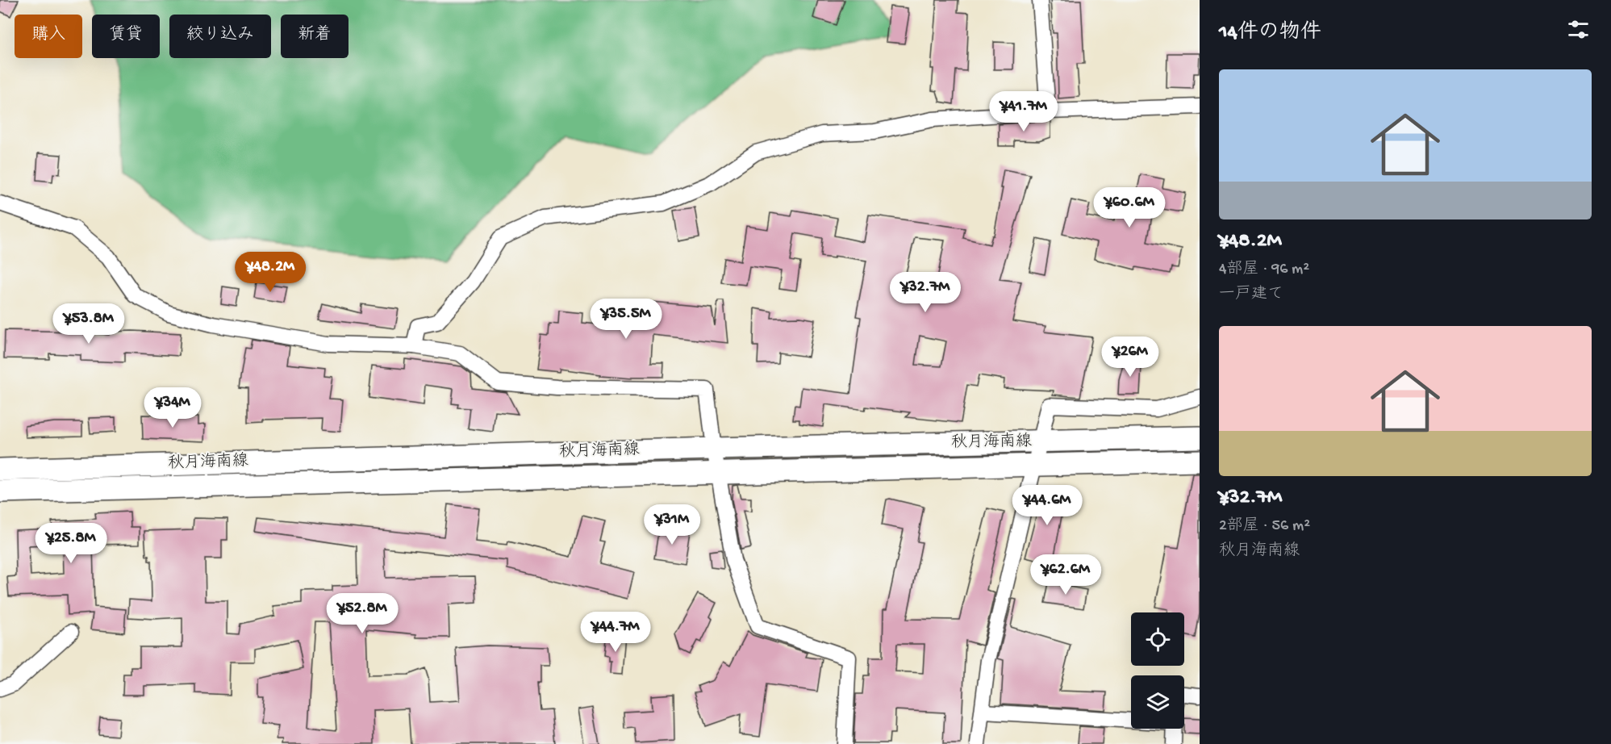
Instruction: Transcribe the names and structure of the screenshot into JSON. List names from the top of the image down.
{
  "streets": {
    "main road": ["秋月海南線"]
  },
  "page": {
    "heading": "14件の物件",
    "chip": [
      "購入",
      "賃貸",
      "絞り込み",
      "新着"
    ],
    "list": [
      {
        "name": "¥48.2M",
        "note": "4部屋 · 96 m² · 一戸建て"
      },
      {
        "name": "¥32.7M",
        "note": "2部屋 · 56 m² · 秋月海南線"
      }
    ],
    "price": [
      "¥41.7M",
      "¥60.6M",
      "¥48.2M",
      "¥32.7M",
      "¥35.5M",
      "¥53.8M",
      "¥26M",
      "¥34M",
      "¥44.6M",
      "¥31M",
      "¥25.8M",
      "¥62.6M",
      "¥52.8M",
      "¥44.7M"
    ]
  }
}
